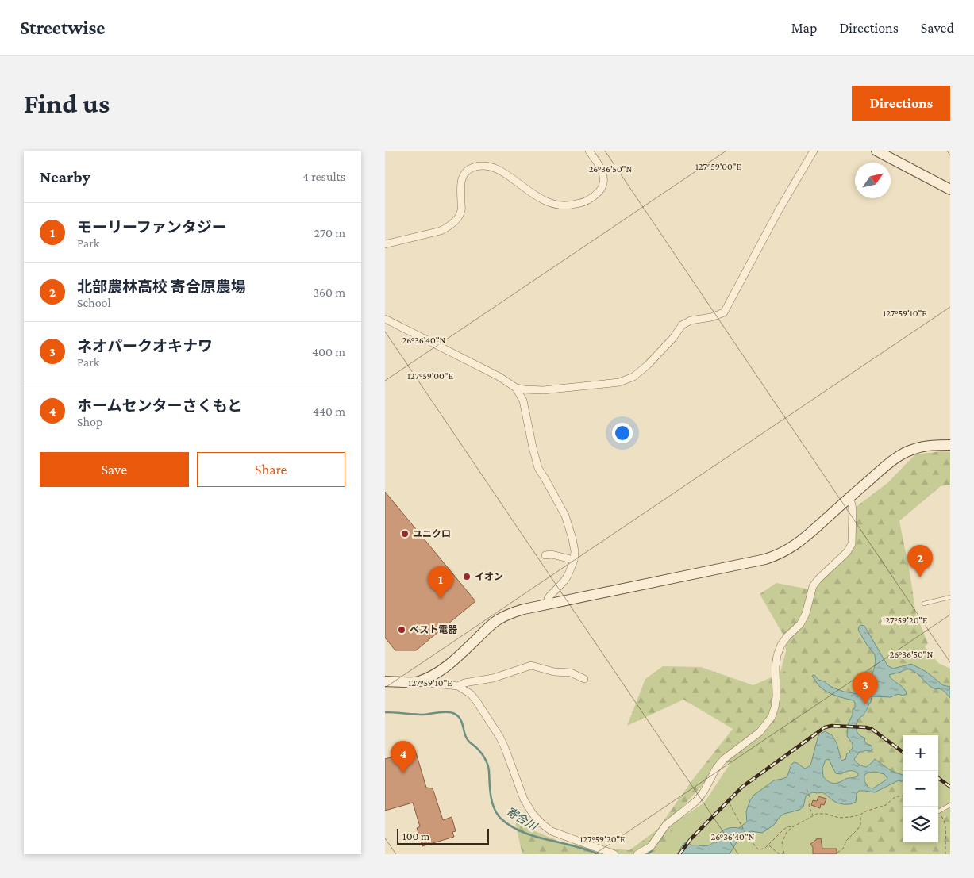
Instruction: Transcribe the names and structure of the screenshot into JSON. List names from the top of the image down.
{
  "water": ["寄合川"],
  "places": ["ユニクロ", "イオン", "ベスト電器"],
  "scale_bar": "100 m",
  "north": "top right",
  "page": {
    "header": "Streetwise",
    "nav": ["Map", "Directions", "Saved"],
    "buttons": [
      "Directions",
      ["Save", "Share"]
    ],
    "title": "Find us",
    "heading": ["Nearby", "4 results"],
    "list": [
      {
        "mark": "1",
        "name": "モーリーファンタジー",
        "note": "Park",
        "value": "270 m"
      },
      {
        "mark": "2",
        "name": "北部農林高校 寄合原農場",
        "note": "School",
        "value": "360 m"
      },
      {
        "mark": "3",
        "name": "ネオパークオキナワ",
        "note": "Park",
        "value": "400 m"
      },
      {
        "mark": "4",
        "name": "ホームセンターさくもと",
        "note": "Shop",
        "value": "440 m"
      }
    ],
    "pins": [
      "2",
      "1",
      "3",
      "4"
    ],
    "map_buttons": ["+", "−"],
    "scale": "100 m"
  },
  "coordinates": [
    "127°59'00\"E",
    "26°36'50\"N",
    "127°59'10\"E",
    "26°36'40\"N",
    "127°59'20\"E"
  ]
}
